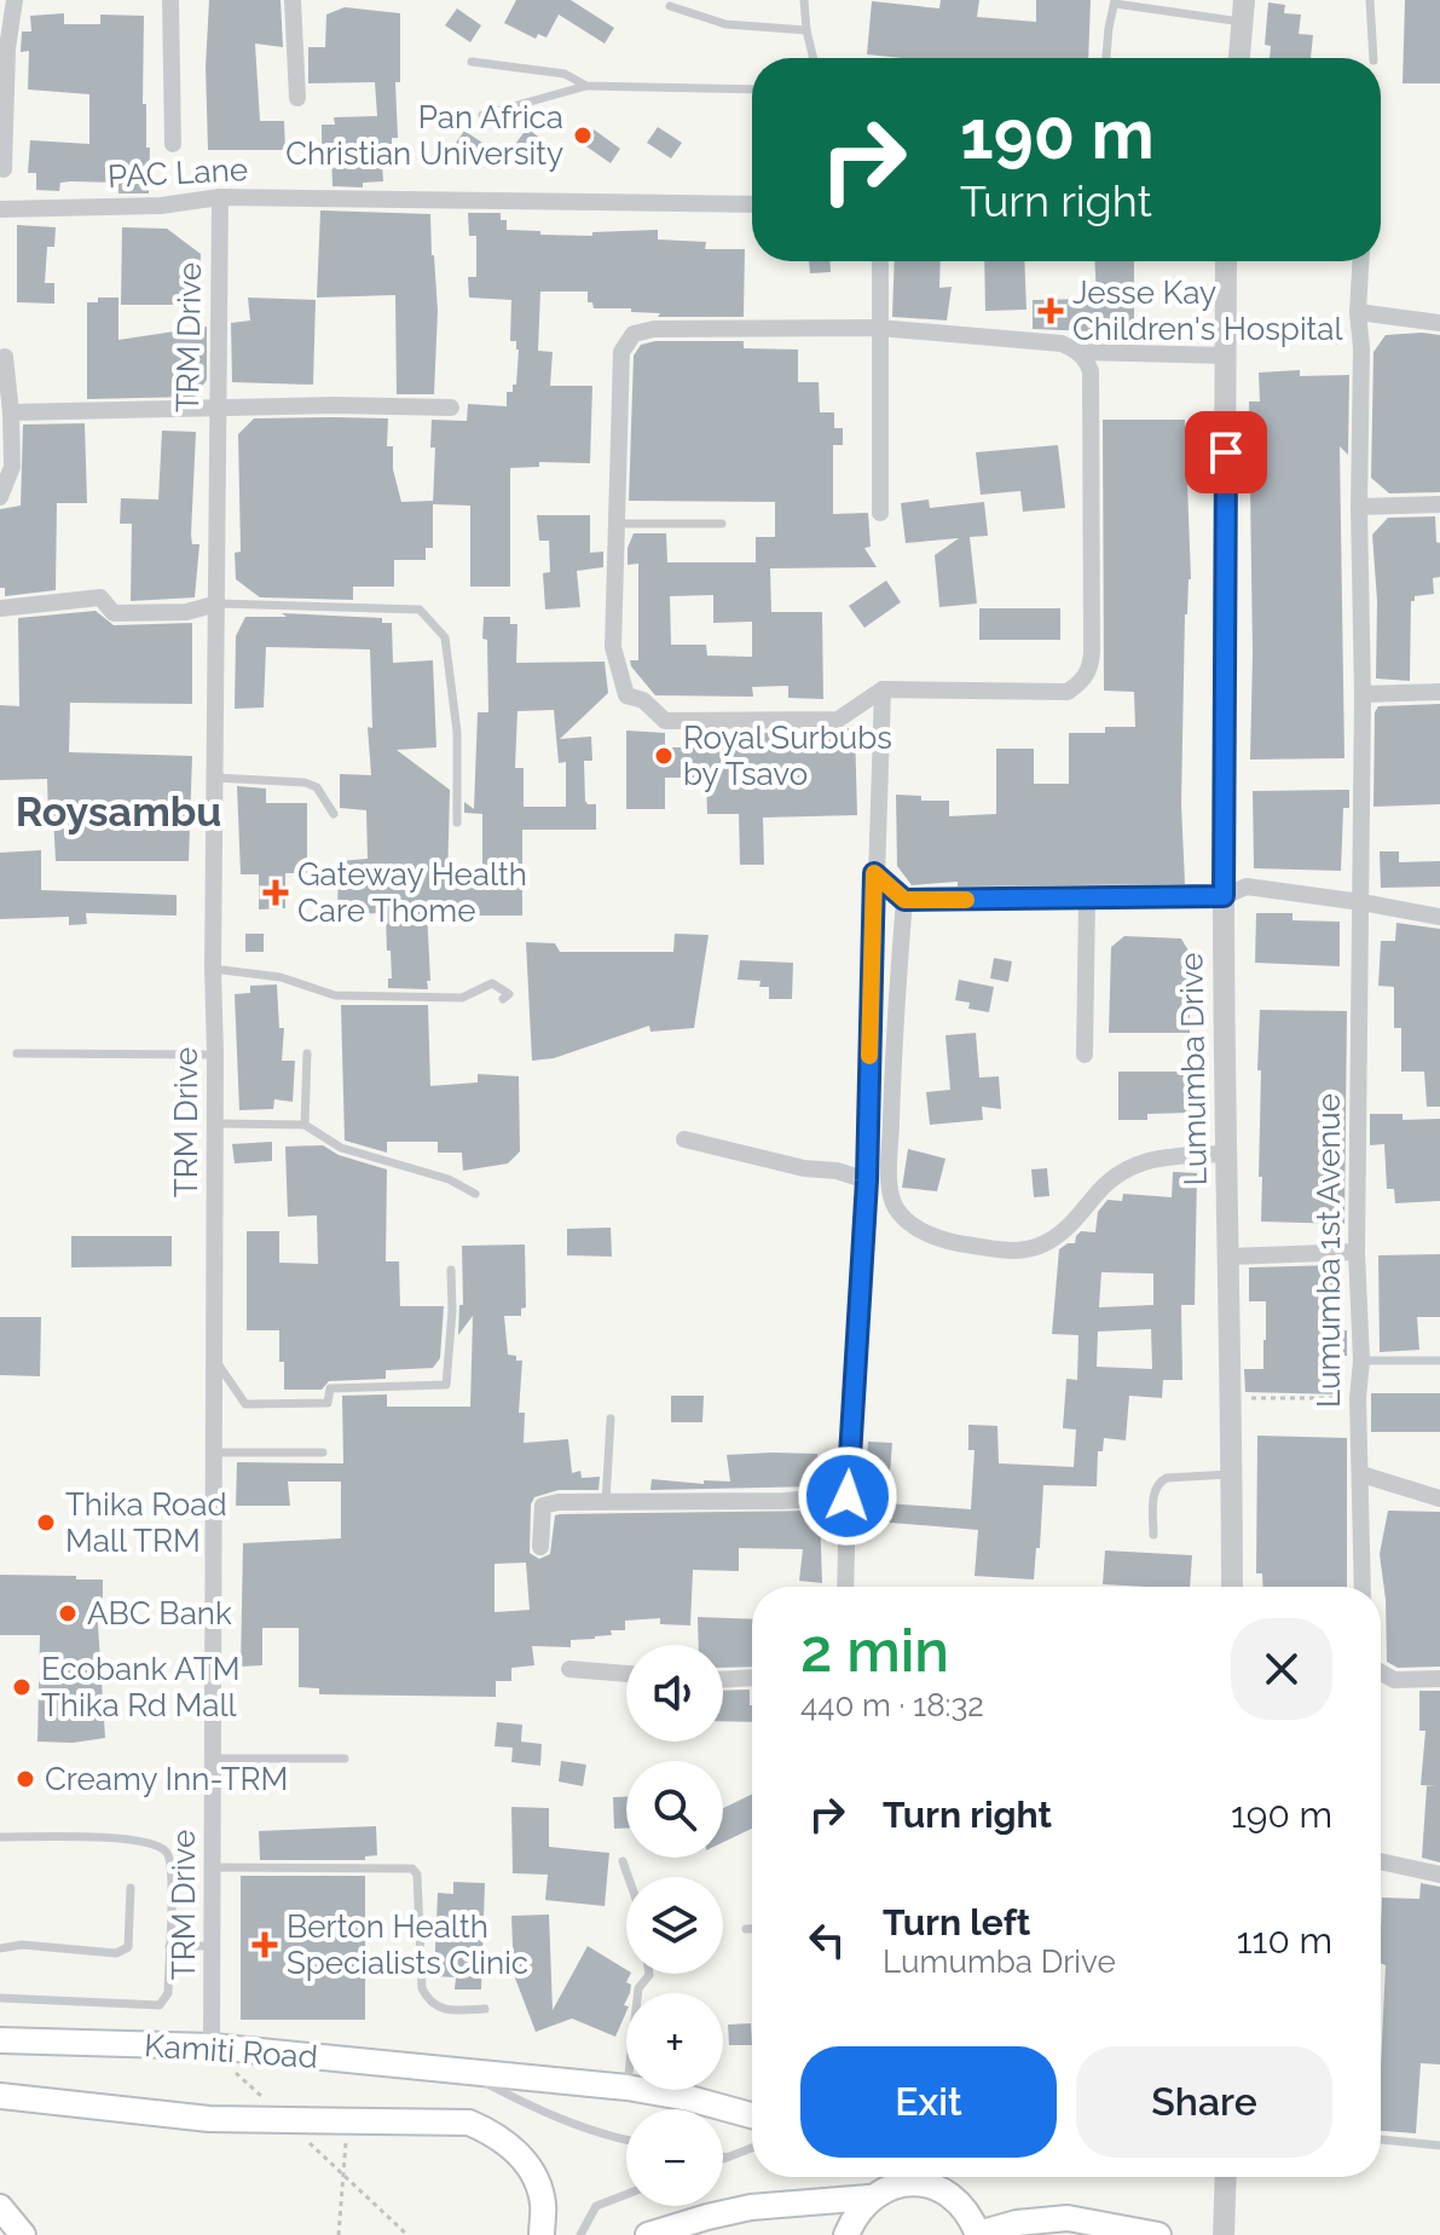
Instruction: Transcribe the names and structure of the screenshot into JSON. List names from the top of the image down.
{
  "streets": {
    "main road": ["Kamiti Road"],
    "street": [
      "PAC Lane",
      "TRM Drive",
      "Lumumba Drive",
      "Lumumba 1st Avenue"
    ]
  },
  "crossings": [
    ["PAC Lane", "TRM Drive"],
    ["TRM Drive", "Kamiti Road"]
  ],
  "districts": ["Roysambu"],
  "places": {
    "other": [
      "Pan Africa Christian University",
      "Royal Surbubs by Tsavo",
      "Thika Road Mall TRM",
      "ABC Bank",
      "Ecobank ATM Thika Rd Mall",
      "Creamy Inn-TRM"
    ],
    "health": ["Jesse Kay Children's Hospital", "Gateway Health Care Thome", "Berton Health Specialists Clinic"]
  },
  "page": {
    "turn": ["190 m", "Turn right"],
    "heading": ["2 min", "440 m · 18:32"],
    "map_buttons": ["+", "−"],
    "list": [
      {
        "name": "Turn right",
        "value": "190 m"
      },
      {
        "name": "Turn left",
        "note": "Lumumba Drive",
        "value": "110 m"
      }
    ],
    "buttons": ["Exit", "Share"]
  }
}
